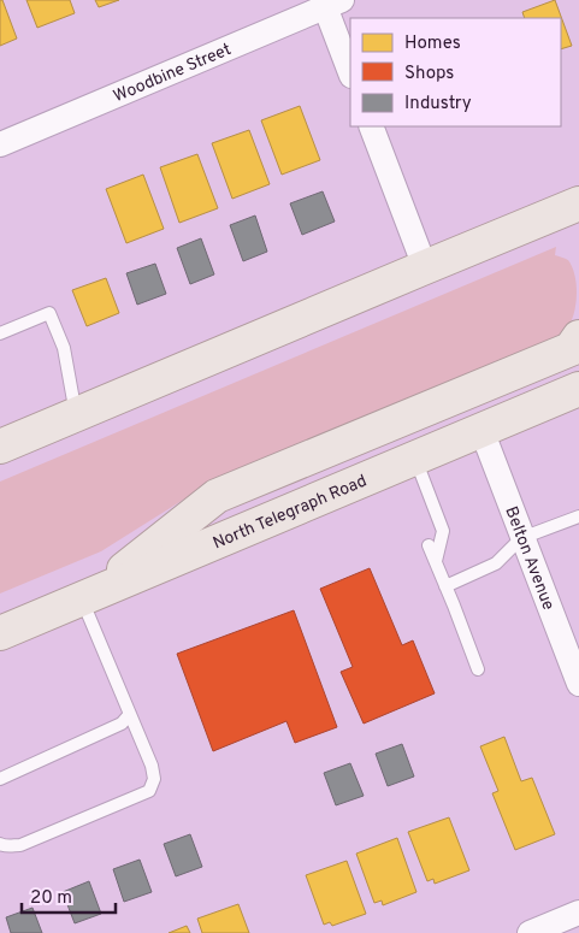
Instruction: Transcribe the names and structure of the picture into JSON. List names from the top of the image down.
{
  "streets": {
    "main road": ["North Telegraph Road"],
    "street": ["Woodbine Street", "Belton Avenue"]
  },
  "crossings": [
    ["North Telegraph Road", "Belton Avenue"]
  ],
  "legend": ["Homes", "Shops", "Industry"],
  "scale_bar": "20 m"
}
